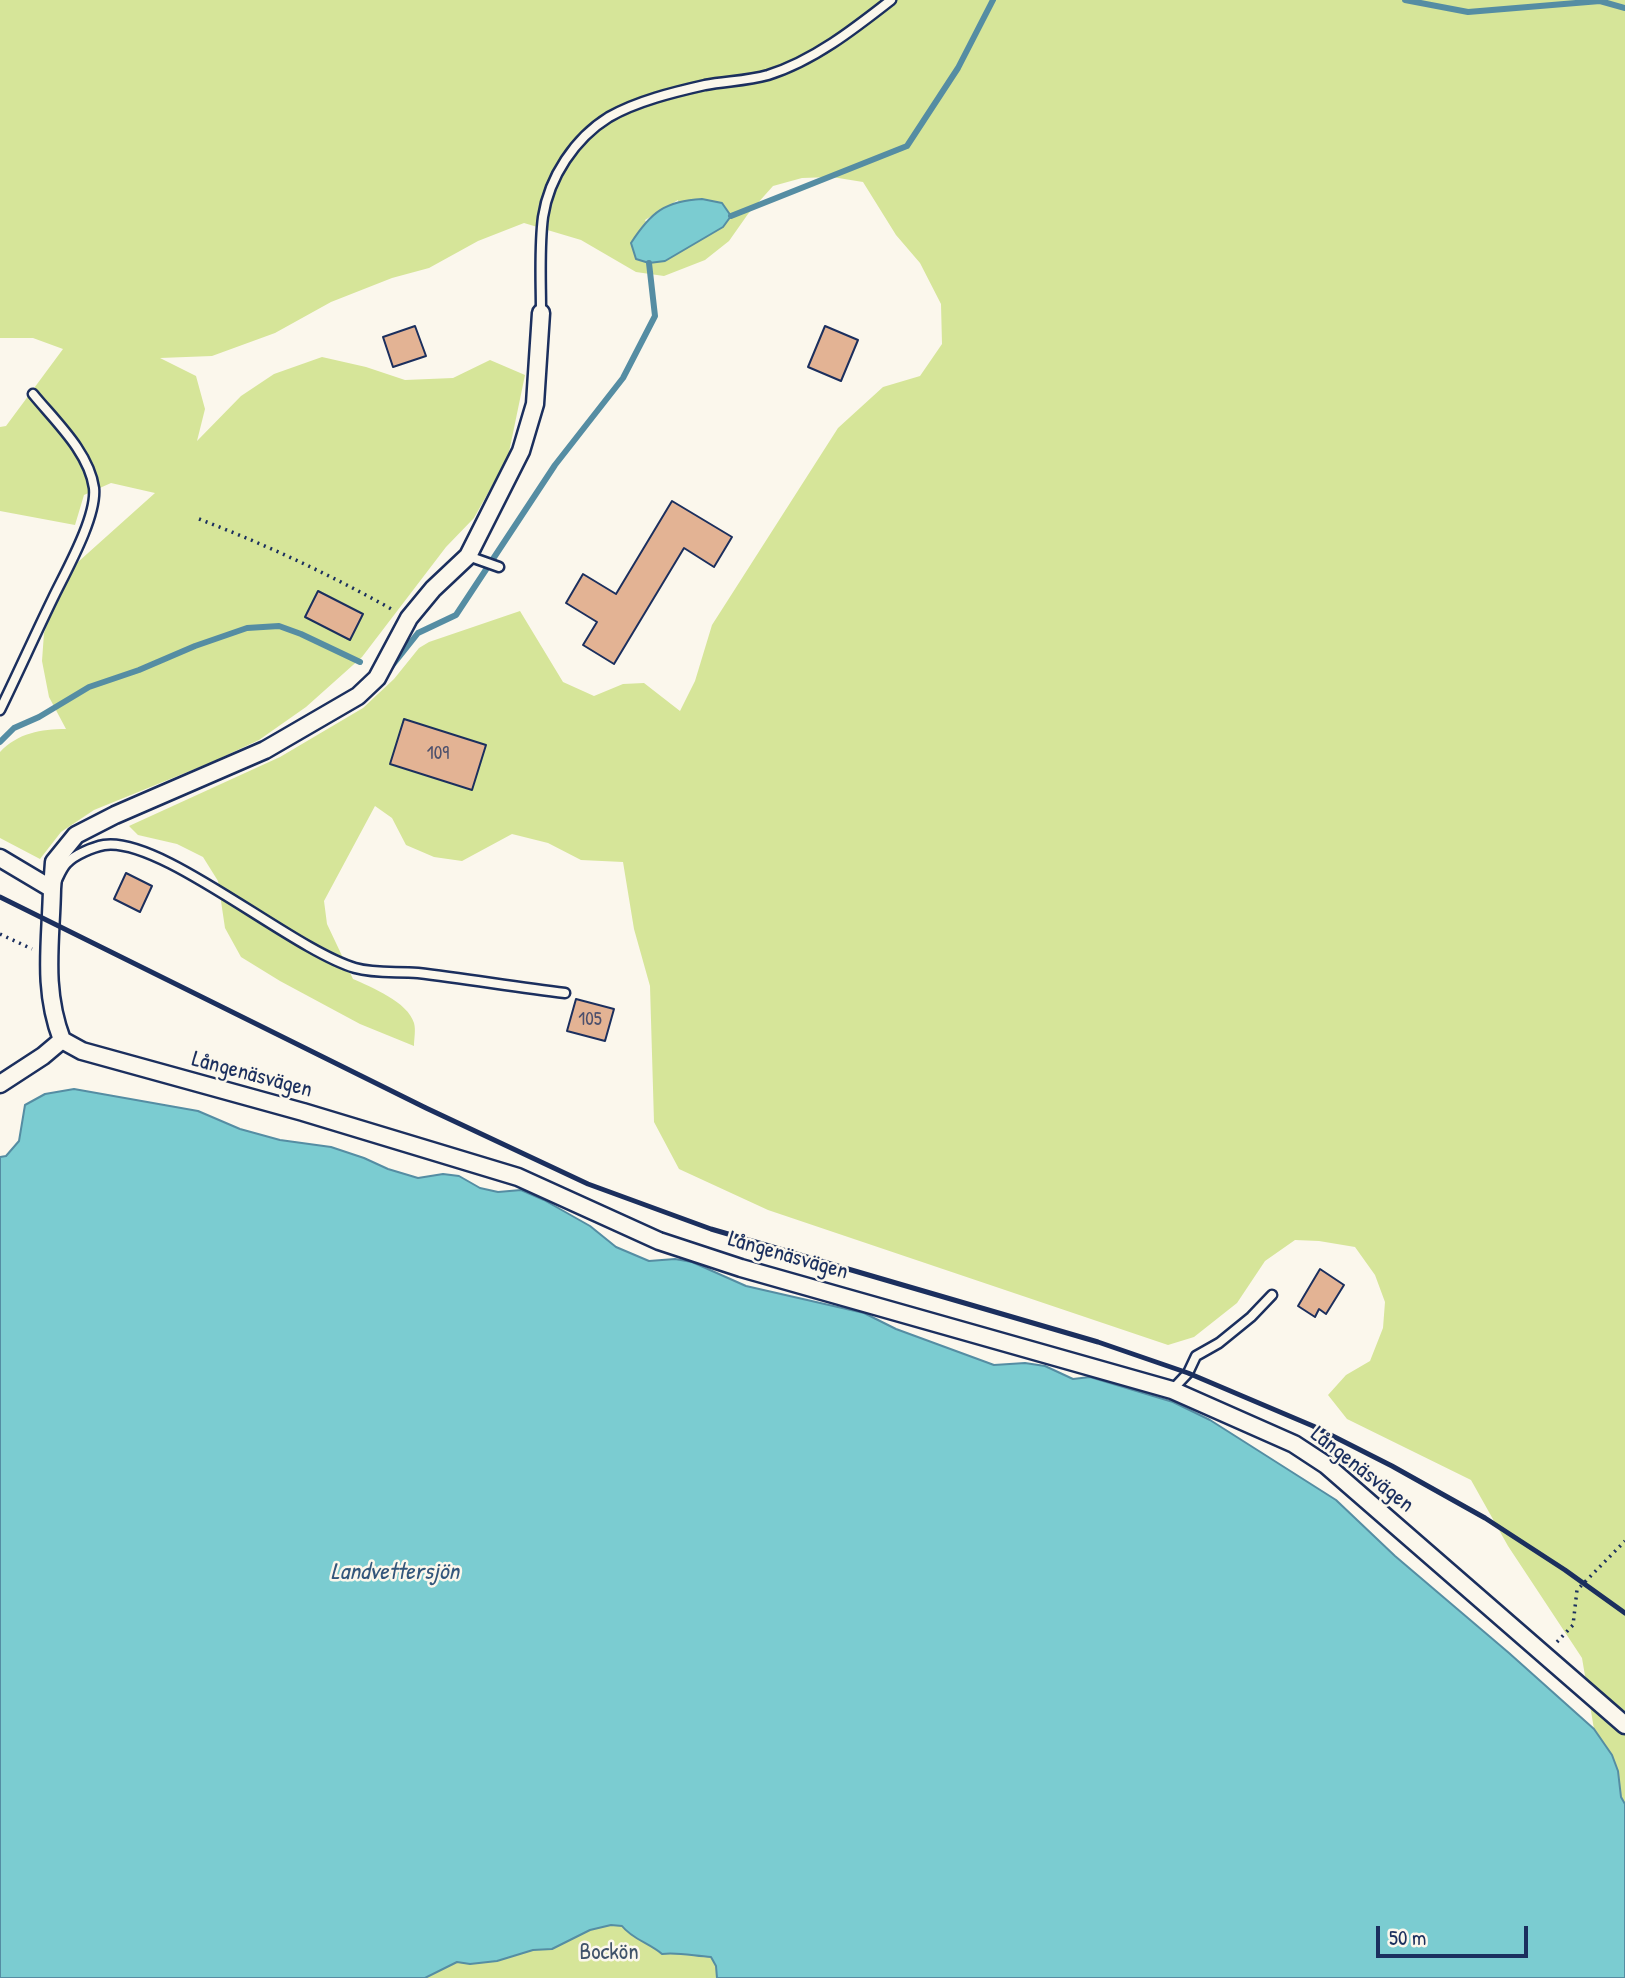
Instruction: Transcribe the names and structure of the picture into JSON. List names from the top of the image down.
{
  "streets": {
    "street": ["Långenäsvägen"]
  },
  "water": ["Landvettersjön"],
  "parks": ["Bockön"],
  "house_numbers": ["109", "105"],
  "scale_bar": "50 m"
}
